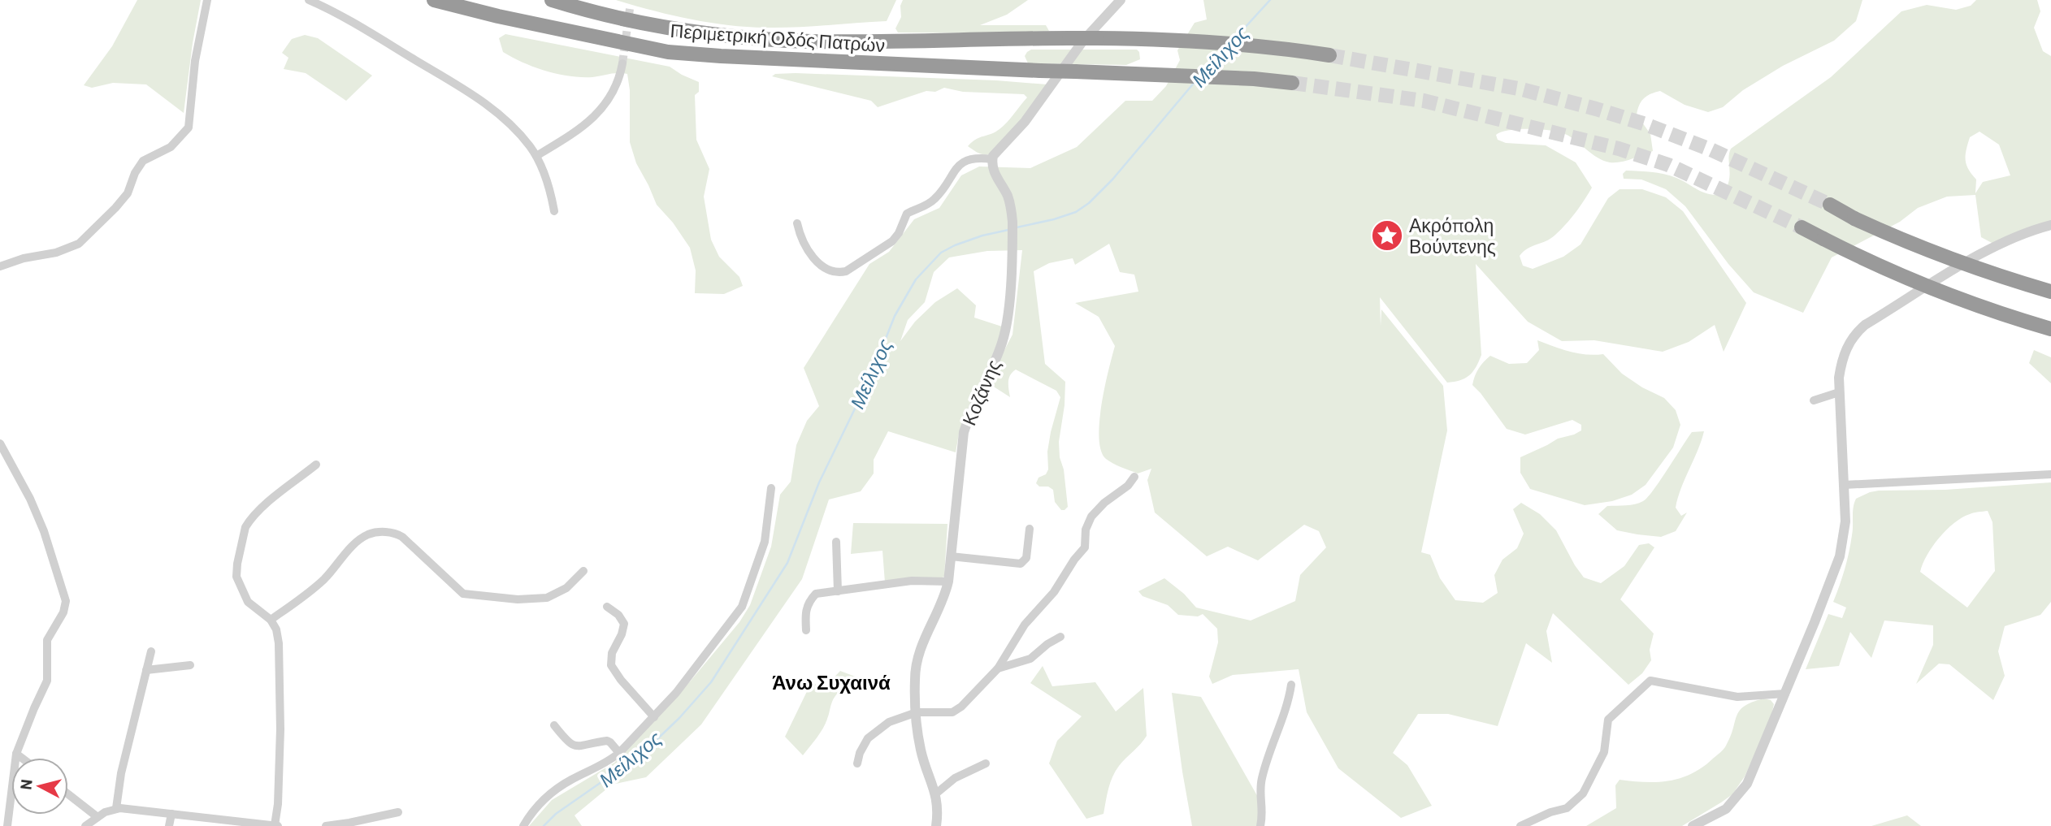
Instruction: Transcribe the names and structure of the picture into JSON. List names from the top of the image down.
{
  "streets": {
    "highway": ["Περιμετρική Οδός Πατρών"],
    "street": ["Κοζάνης"]
  },
  "districts": ["Άνω Συχαινά"],
  "water": ["Μείλιχος"],
  "places": {
    "place": ["Ακρόπολη Βούντενης"]
  },
  "north": "left"
}
